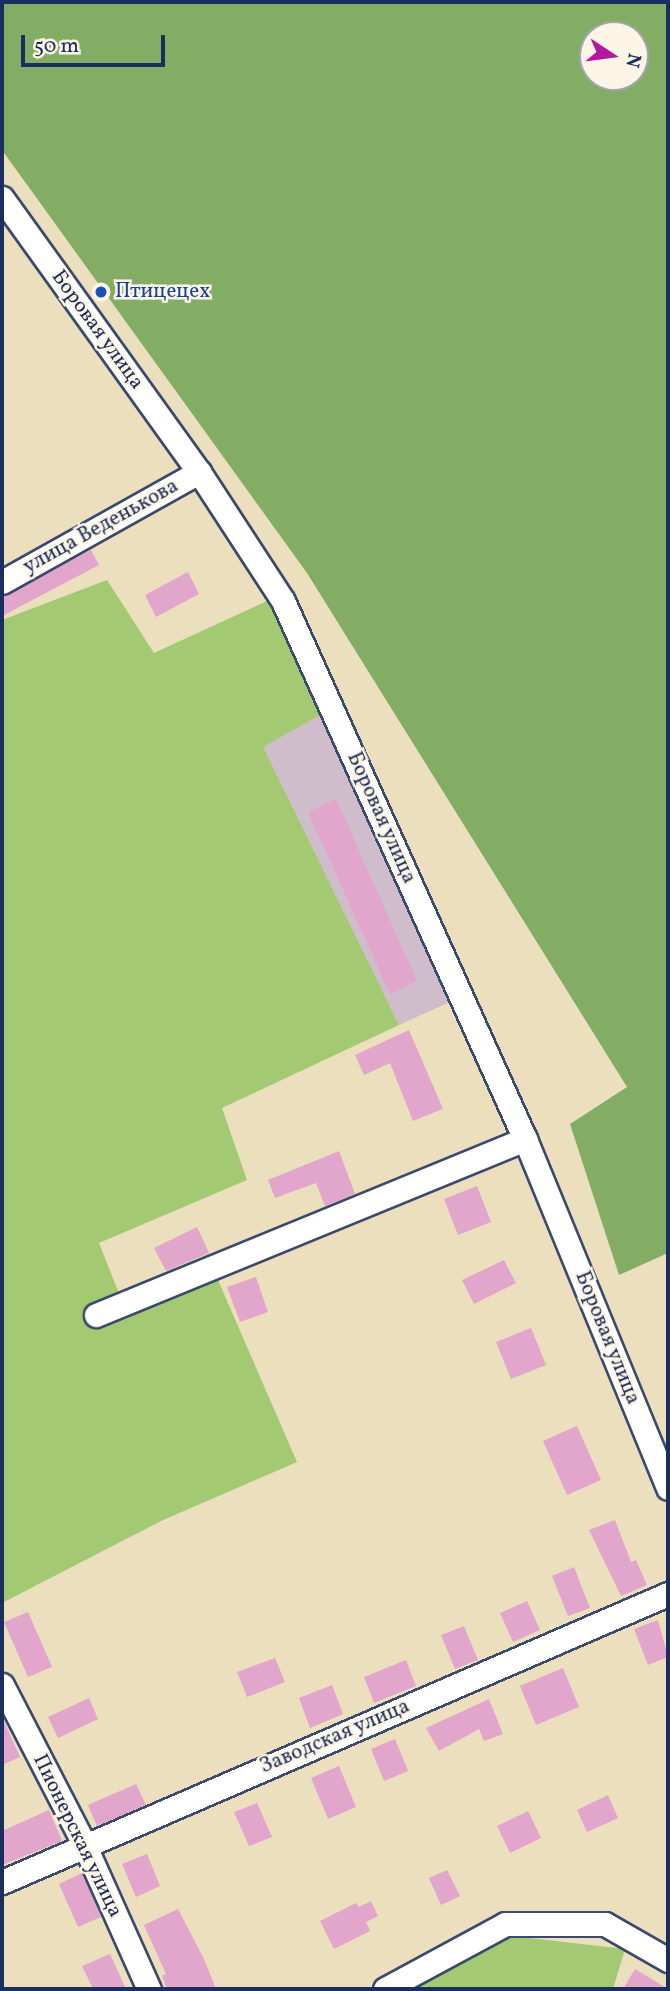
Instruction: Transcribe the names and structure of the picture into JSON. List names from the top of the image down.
{
  "streets": {
    "street": [
      "Боровая улица",
      "улица Веденькова",
      "Заводская улица",
      "Пионерская улица"
    ]
  },
  "crossings": [
    ["Боровая улица", "улица Веденькова"],
    ["Заводская улица", "Пионерская улица"]
  ],
  "places": ["Птицецех"],
  "scale_bar": "50 m",
  "north": "right"
}
